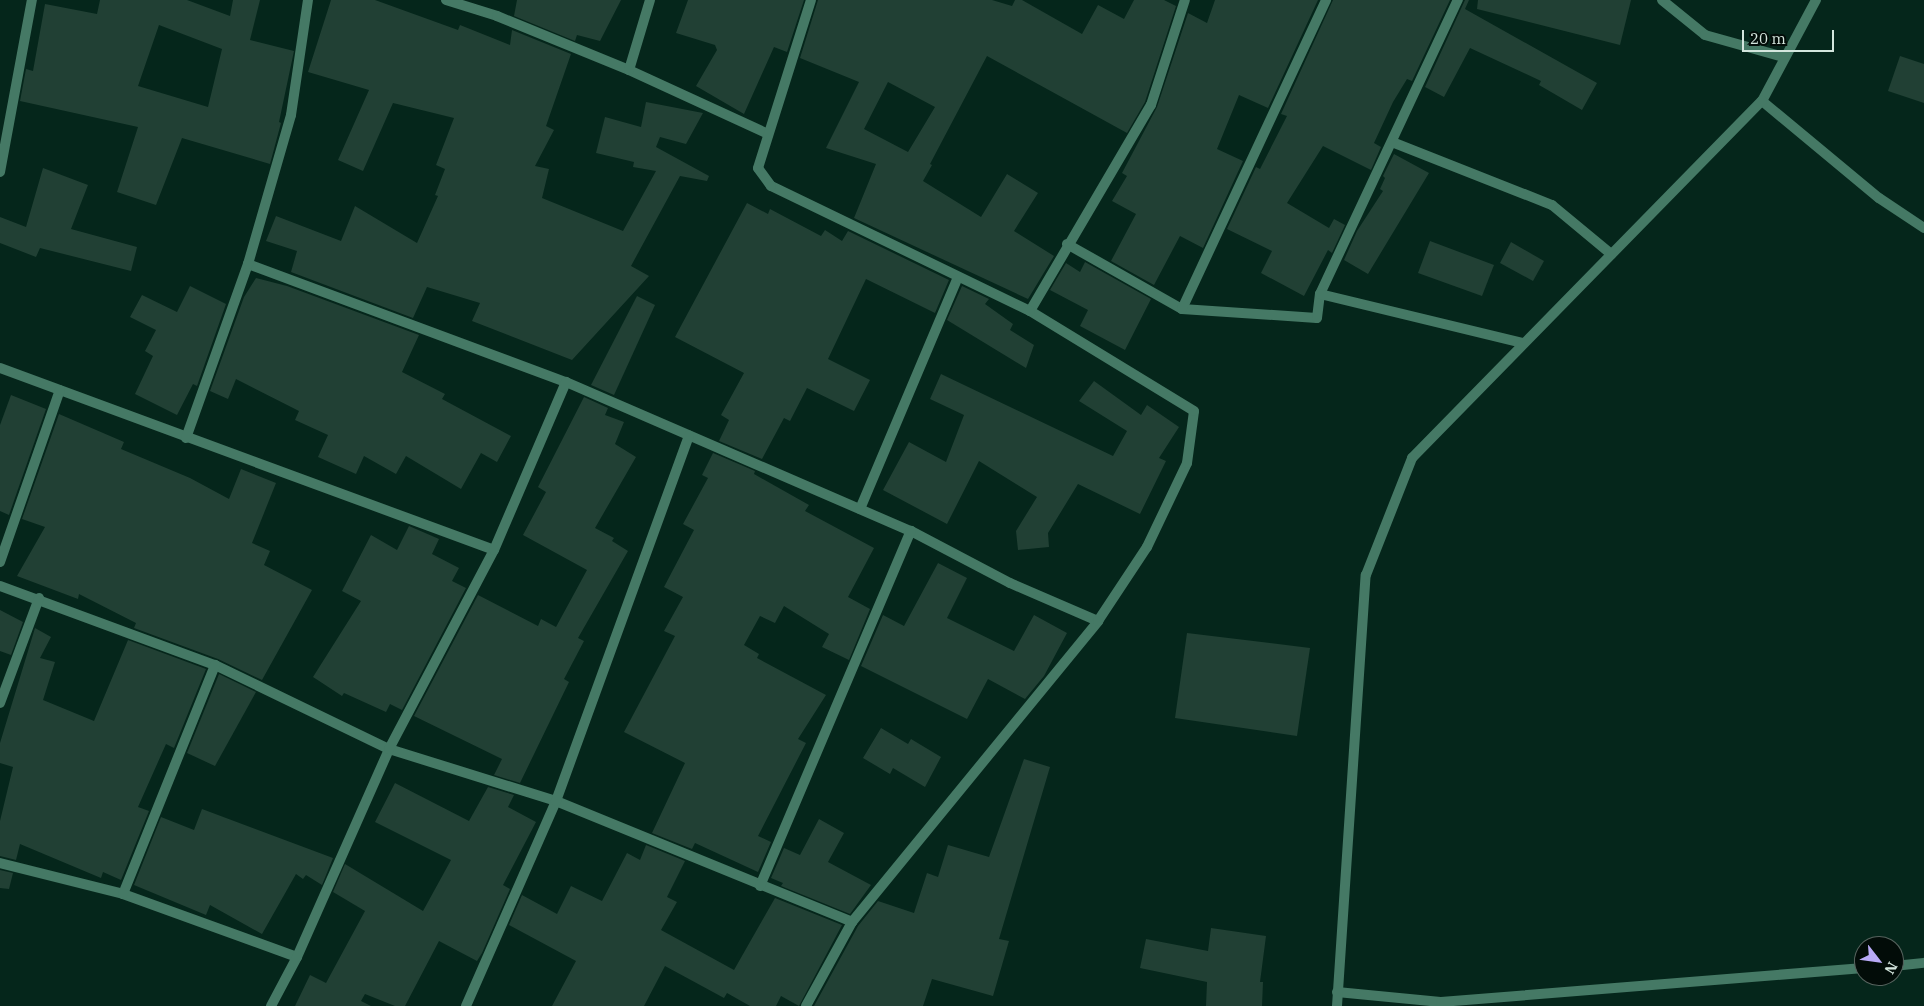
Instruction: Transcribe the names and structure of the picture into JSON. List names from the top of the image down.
{
  "scale_bar": "20 m",
  "north": "bottom right"
}
